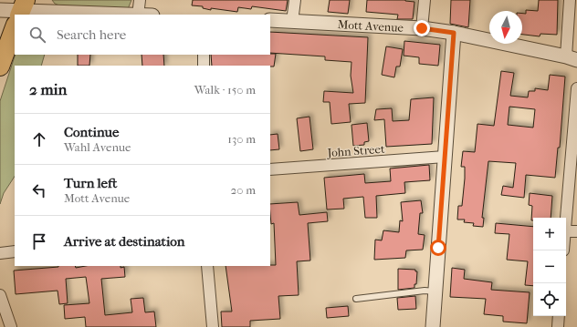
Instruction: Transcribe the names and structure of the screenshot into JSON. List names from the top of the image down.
{
  "streets": {
    "street": ["Mott Avenue", "John Street"]
  },
  "north": "bottom",
  "page": {
    "search": "Search here",
    "heading": ["2 min", "Walk · 150 m"],
    "list": [
      ["Continue", "Wahl Avenue", "130 m"],
      ["Turn left", "Mott Avenue", "20 m"],
      "Arrive at destination"
    ],
    "map_buttons": ["+", "−"]
  }
}
